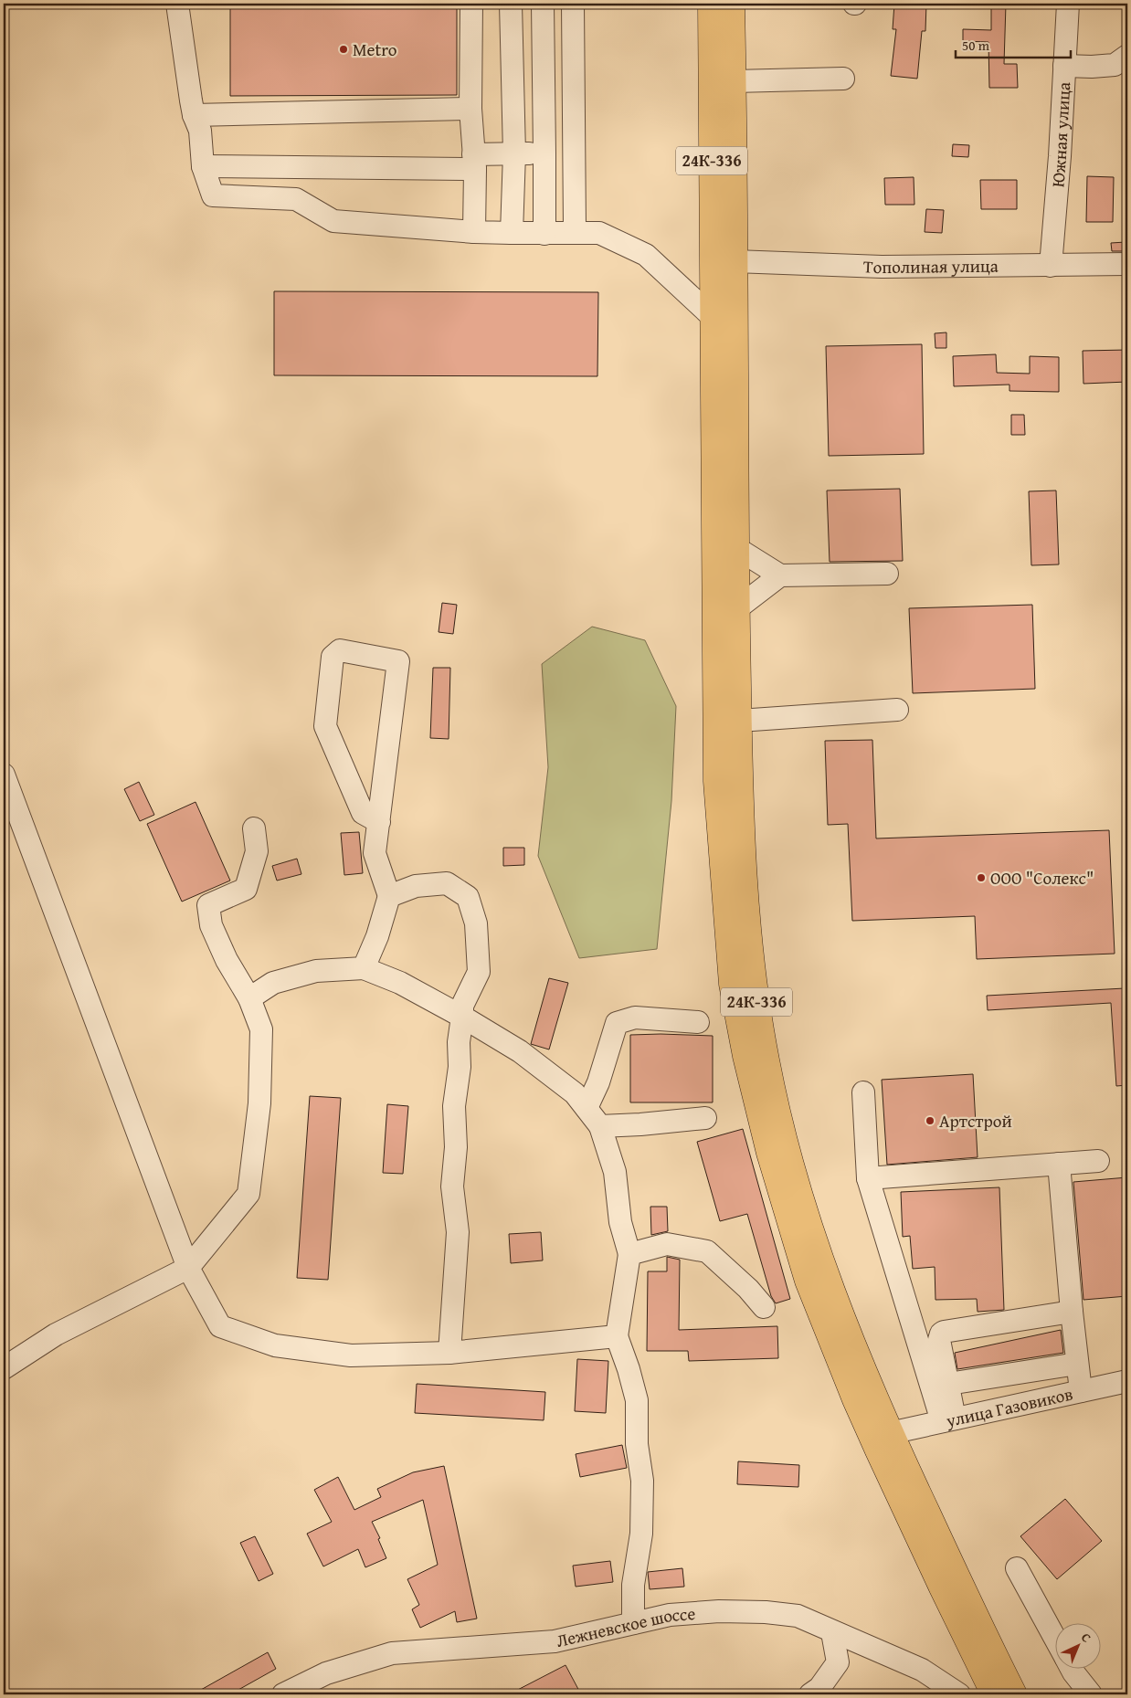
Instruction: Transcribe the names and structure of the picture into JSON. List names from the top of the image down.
{
  "streets": {
    "main road": ["24К-336"],
    "street": [
      "Южная улица",
      "Тополиная улица",
      "улица Газовиков",
      "Лежневское шоссе"
    ]
  },
  "crossings": [
    ["Южная улица", "Тополиная улица"],
    ["24К-336", "Тополиная улица"],
    ["24К-336", "улица Газовиков"]
  ],
  "places": ["Metro", "ООО \"Солекс\"", "Артстрой"],
  "scale_bar": "50 m",
  "north": "top right"
}
